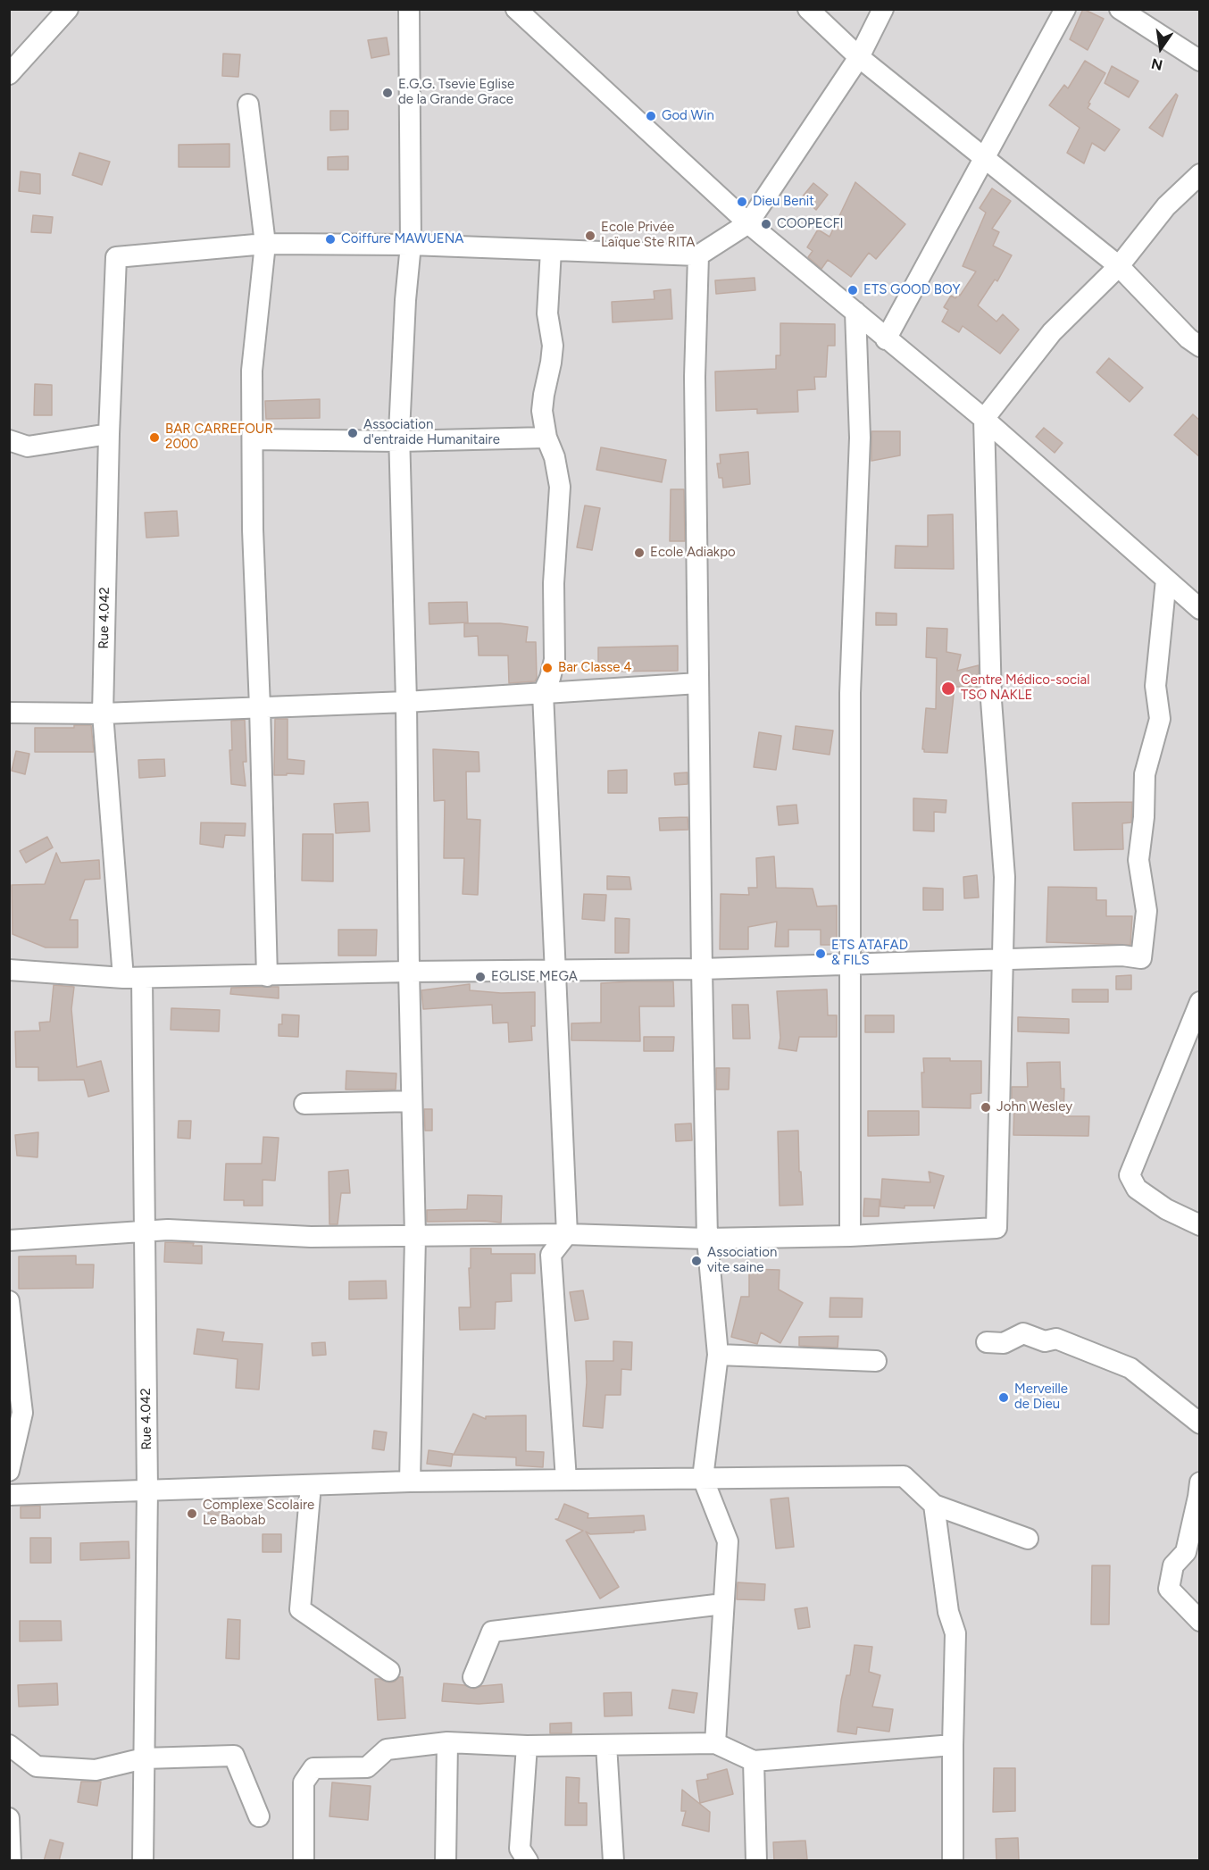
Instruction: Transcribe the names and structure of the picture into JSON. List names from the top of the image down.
{
  "streets": {
    "street": ["Rue 4.042"]
  },
  "places": [
    "E.G.G. Tsevie Eglise de la Grande Grace",
    "God Win",
    "Dieu Benit",
    "COOPECFI",
    "Ecole Privée Laïque Ste RITA",
    "Coiffure MAWUENA",
    "ETS GOOD BOY",
    "Association d'entraide Humanitaire",
    "BAR CARREFOUR 2000",
    "Ecole Adiakpo",
    "Bar Classe 4",
    "Centre Médico-social TSO NAKLE",
    "ETS ATAFAD & FILS",
    "EGLISE MEGA",
    "John Wesley",
    "Association vite saine",
    "Merveille de Dieu",
    "Complexe Scolaire Le Baobab"
  ],
  "north": "bottom"
}
